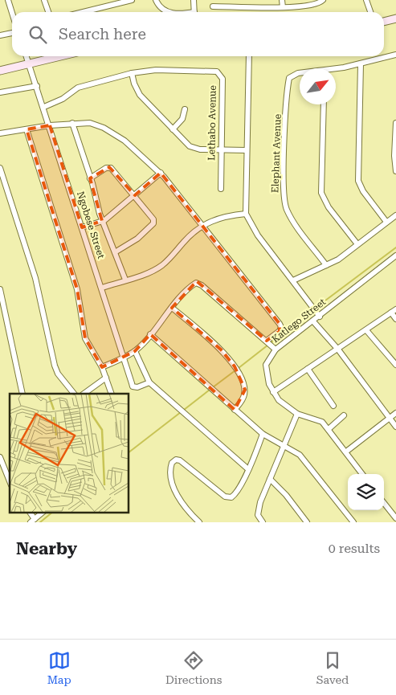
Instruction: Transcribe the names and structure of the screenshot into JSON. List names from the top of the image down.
{
  "streets": {
    "street": [
      "Lethabo Avenue",
      "Elephant Avenue",
      "Ngobese Street",
      "Katlego Street"
    ]
  },
  "crossings": [
    ["Lethabo Avenue", "Ngobese Street"]
  ],
  "north": "top right",
  "page": {
    "search": "Search here",
    "heading": ["Nearby", "0 results"],
    "nav": ["Map", "Directions", "Saved"]
  }
}
